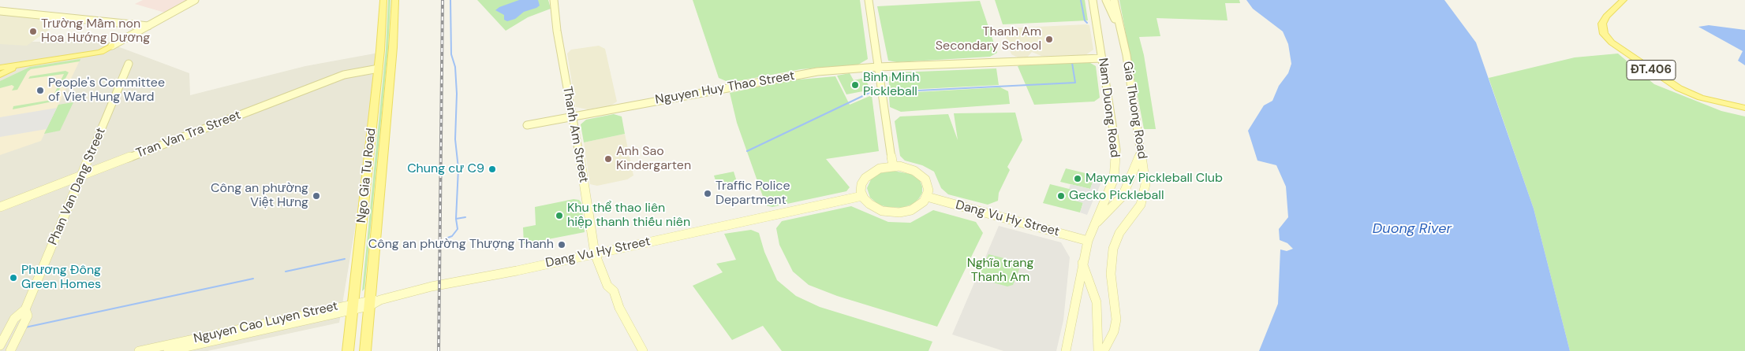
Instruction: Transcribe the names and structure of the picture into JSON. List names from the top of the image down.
{
  "streets": {
    "main road": ["ĐT.406", "Ngo Gia Tu Road"],
    "street": [
      "Nguyen Huy Thao Street",
      "Nam Duong Road",
      "Gia Thuong Road",
      "Tran Van Tra Street",
      "Thanh Am Street",
      "Phan Van Dang Street",
      "Dang Vu Hy Street",
      "Nguyen Cao Luyen Street"
    ]
  },
  "crossings": [
    ["Nguyen Huy Thao Street", "Nam Duong Road"],
    ["Nguyen Huy Thao Street", "Thanh Am Street"],
    ["Nam Duong Road", "Dang Vu Hy Street"],
    ["Tran Van Tra Street", "Ngo Gia Tu Road"],
    ["Tran Van Tra Street", "Phan Van Dang Street"],
    ["Thanh Am Street", "Dang Vu Hy Street"],
    ["Ngo Gia Tu Road", "Dang Vu Hy Street"],
    ["Ngo Gia Tu Road", "Nguyen Cao Luyen Street"],
    ["Dang Vu Hy Street", "Nguyen Cao Luyen Street"]
  ],
  "water": ["Duong River"],
  "parks": ["Nghĩa trang Thanh Am"],
  "places": [
    "Trường Mầm non Hoa Hướng Dương",
    "Thanh Am Secondary School",
    "Bình Minh Pickleball",
    "People's Committee of Viet Hung Ward",
    "Anh Sao Kindergarten",
    "Chung cư C9",
    "Maymay Pickleball Club",
    "Traffic Police Department",
    "Công an phường Việt Hưng",
    "Gecko Pickleball",
    "Khu thể thao liên hiệp thanh thiếu niên",
    "Công an phường Thượng Thanh",
    "Phương Đông Green Homes"
  ]
}
